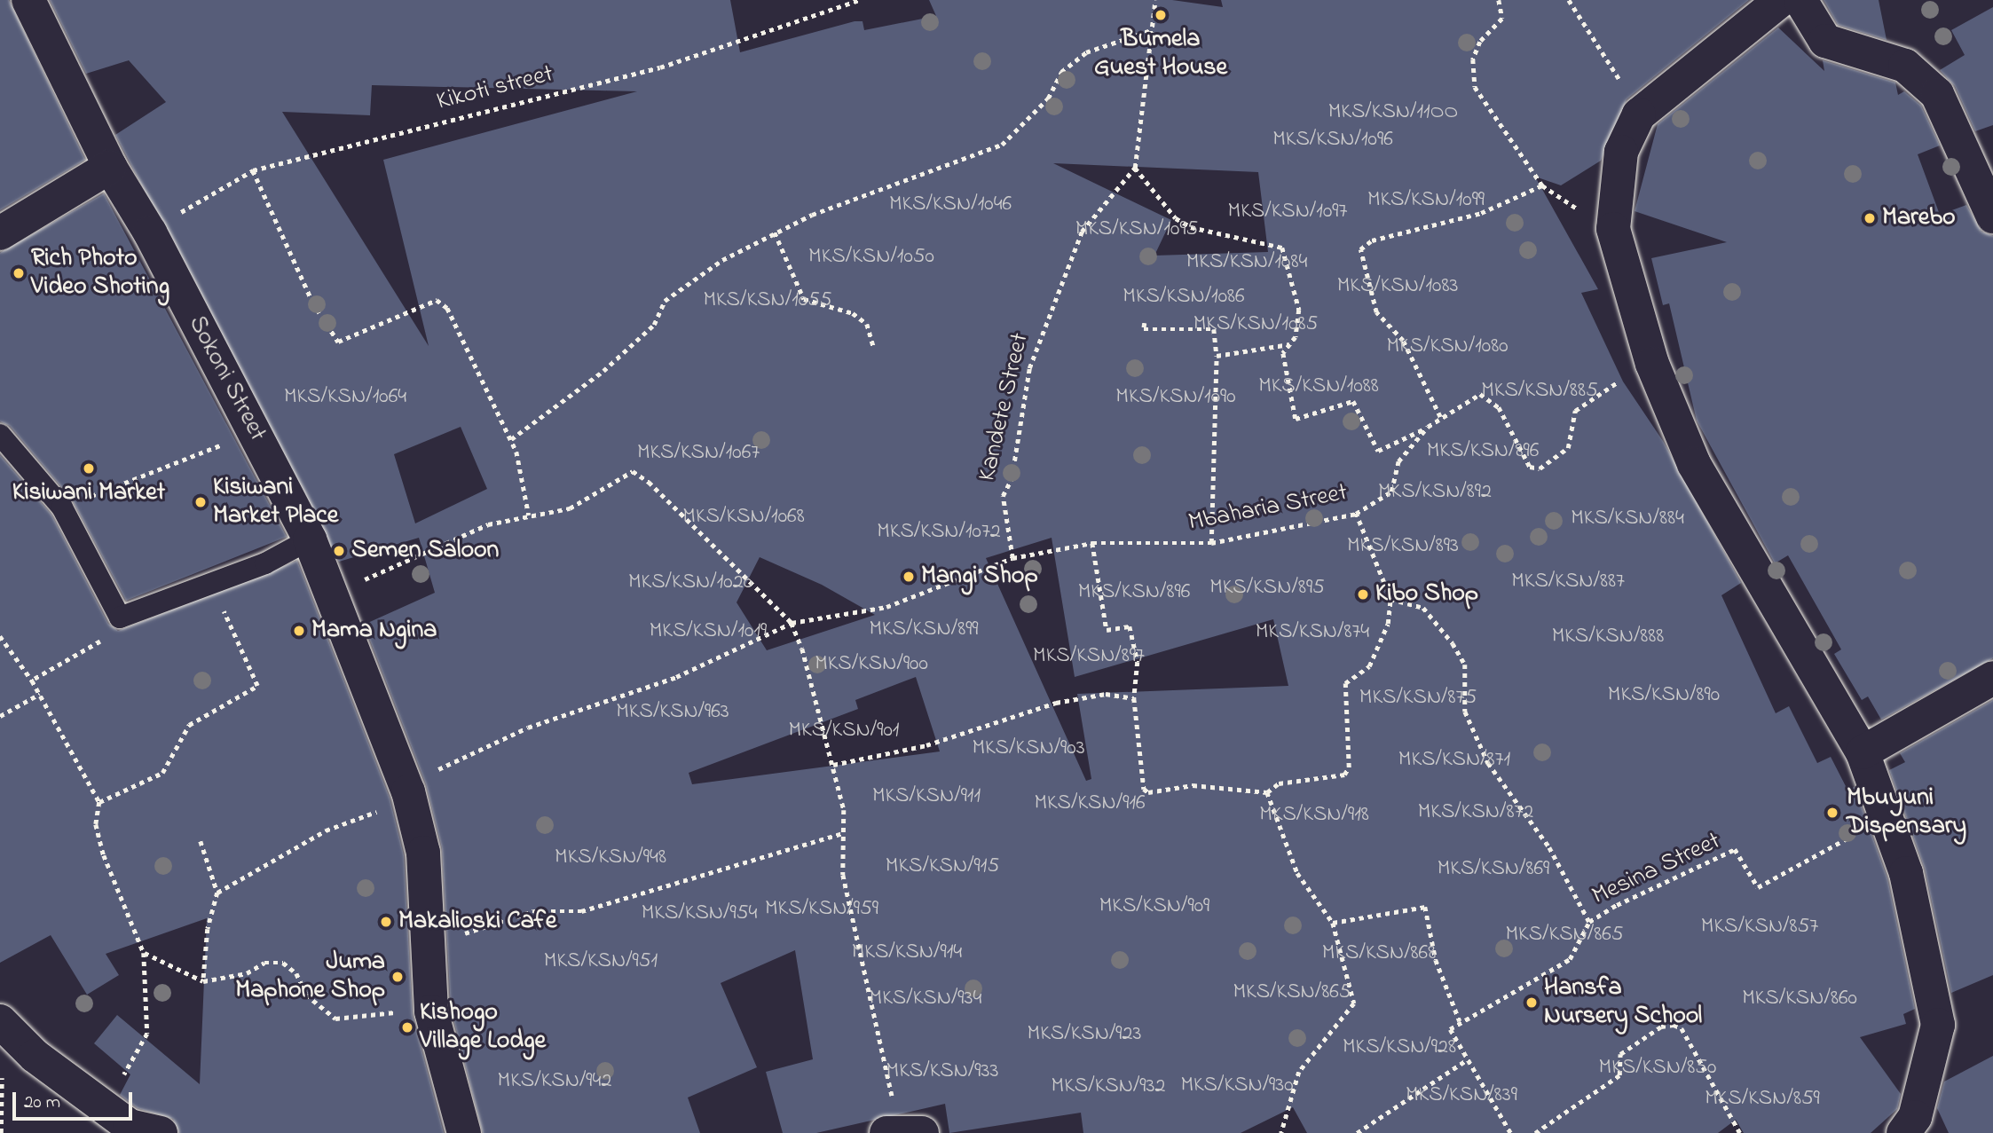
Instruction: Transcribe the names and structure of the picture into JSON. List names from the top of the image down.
{
  "streets": {
    "street": ["Sokoni Street"],
    "path": [
      "Kikoti street",
      "Kandete Street",
      "Mbaharia Street",
      "Mesina Street"
    ]
  },
  "crossings": [
    ["Kikoti street", "Sokoni Street"],
    ["Sokoni Street", "Mbaharia Street"],
    ["Kandete Street", "Mbaharia Street"]
  ],
  "places": [
    "Bumela Guest House",
    "Marebo",
    "Rich Photo Video Shoting",
    "Kisiwani Market",
    "Kisiwani Market Place",
    "Semen Saloon",
    "Mangi Shop",
    "Kibo Shop",
    "Mama Ngina",
    "Mbuyuni Dispensary",
    "Makalioski Cafe",
    "Juma Maphone Shop",
    "Hansfa Nursery School",
    "Kishogo Village Lodge"
  ],
  "house_numbers": [
    "MKS/KSN/11OO",
    "MKS/KSN/1096",
    "MKS/KSN/1099",
    "MKS/KSN/1046",
    "MKS/KSN/1097",
    "MKS/KSN/1095",
    "MKS/KSN/1050",
    "MKS/KSN/1084",
    "MKS/KSN/1083",
    "MKS/KSN/1086",
    "MKS/KSN/1055",
    "MKS/KSN/1085",
    "MKS/KSN/1080",
    "MKS/KSN/1088",
    "MKS/KSN/885",
    "MKS/KSN/1064",
    "MKS/KSN/1090",
    "MKS/KSN/896",
    "MKS/KSN/1067",
    "MKS/KSN/892",
    "MKS/KSN/1068",
    "MKS/KSN/884",
    "MKS/KSN/1072",
    "MKS/KSN/893",
    "MKS/KSN/887",
    "MKS/KSN/1020",
    "MKS/KSN/895",
    "MKS/KSN/896",
    "MKS/KSN/899",
    "MKS/KSN/1019",
    "MKS/KSN/874",
    "MKS/KSN/888",
    "MKS/KSN/897",
    "MKS/KSN/900",
    "MKS/KSN/890",
    "MKS/KSN/875",
    "MKS/KSN/963",
    "MKS/KSN/901",
    "MKS/KSN/903",
    "MKS/KSN/871",
    "MKS/KSN/911",
    "MKS/KSN/916",
    "MKS/KSN/872",
    "MKS/KSN/918",
    "MKS/KSN/948",
    "MKS/KSN/915",
    "MKS/KSN/869",
    "MKS/KSN/909",
    "MKS/KSN/959",
    "MKS/KSN/954",
    "MKS/KSN/857",
    "MKS/KSN/865",
    "MKS/KSN/914",
    "MKS/KSN/868",
    "MKS/KSN/951",
    "MKS/KSN/865",
    "MKS/KSN/934",
    "MKS/KSN/860",
    "MKS/KSN/923",
    "MKS/KSN/928",
    "MKS/KSN/850",
    "MKS/KSN/933",
    "MKS/KSN/942",
    "MKS/KSN/930",
    "MKS/KSN/932",
    "MKS/KSN/839",
    "MKS/KSN/859"
  ],
  "scale_bar": "20 m"
}
